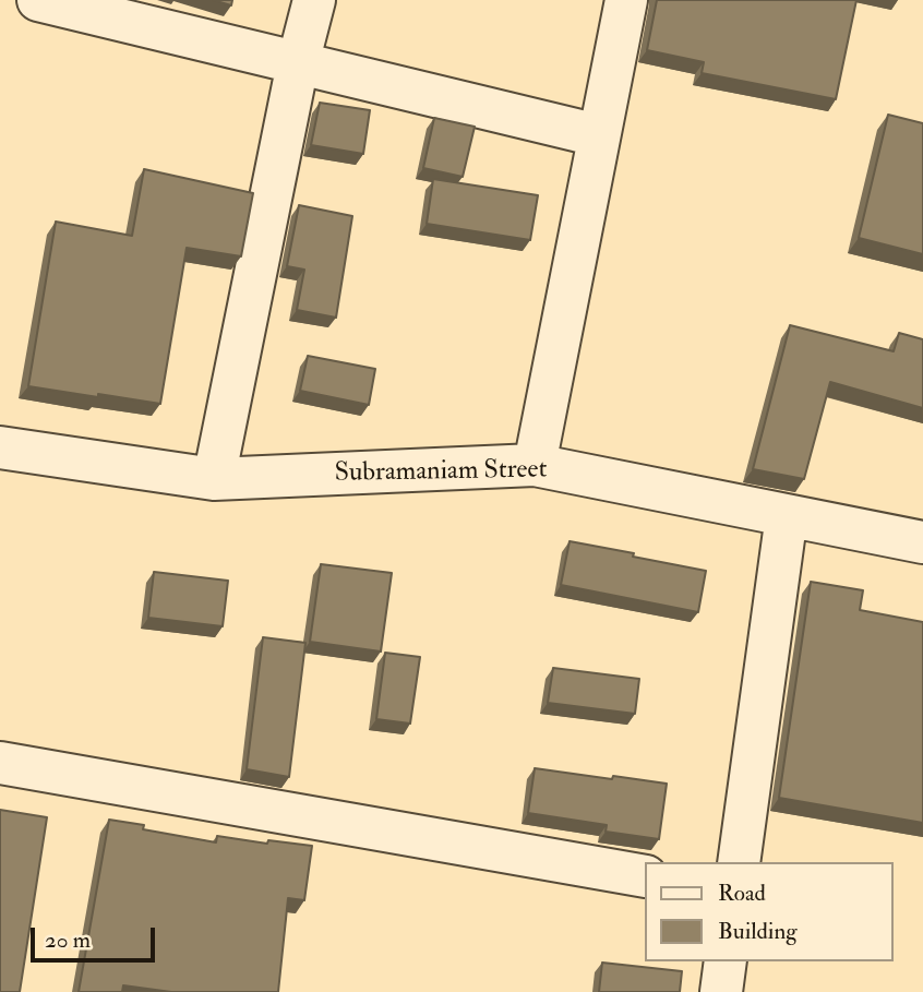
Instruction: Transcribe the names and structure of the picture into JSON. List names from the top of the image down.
{
  "streets": {
    "street": ["Subramaniam Street"]
  },
  "legend": ["Road", "Building"],
  "scale_bar": "20 m"
}
